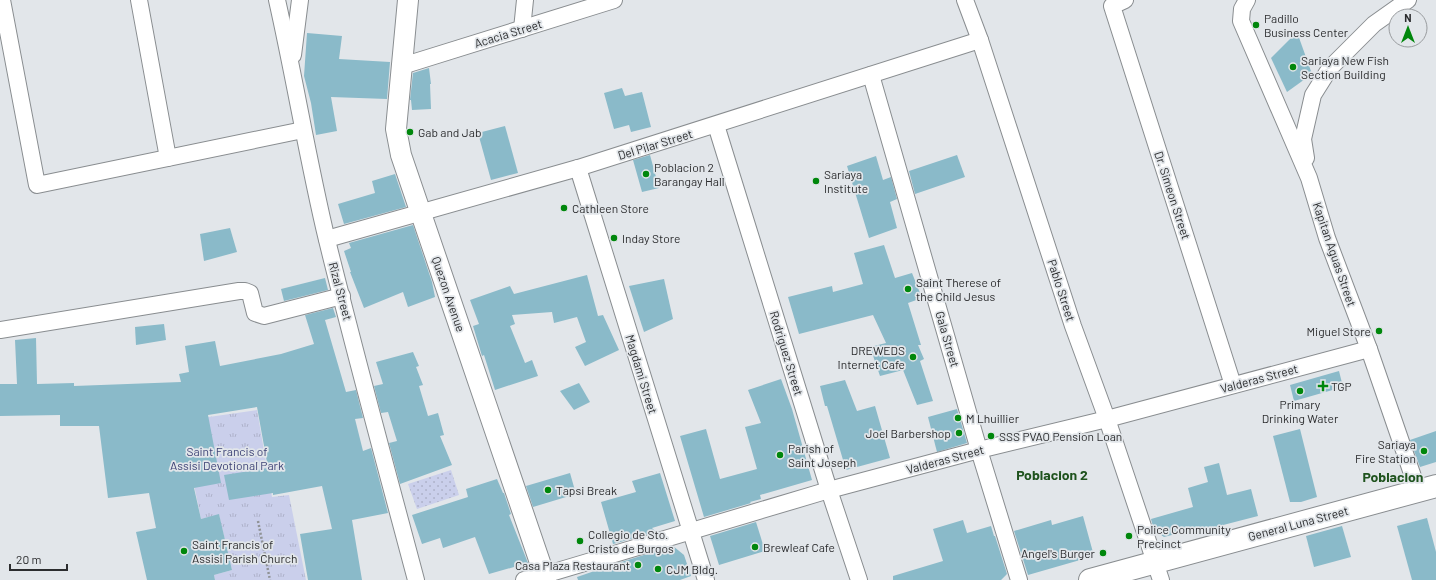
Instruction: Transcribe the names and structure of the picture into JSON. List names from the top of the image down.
{
  "streets": {
    "main road": ["General Luna Street"],
    "street": [
      "Acacia Street",
      "Del Pilar Street",
      "Dr. Simeon Street",
      "Kapitan Aguas Street",
      "Pablo Street",
      "Rizal Street",
      "Quezon Avenue",
      "Gala Street",
      "Rodriguez Street",
      "Magdami Street",
      "Valderas Street"
    ]
  },
  "crossings": [
    ["Acacia Street", "Quezon Avenue"],
    ["Del Pilar Street", "Pablo Street"],
    ["Del Pilar Street", "Rizal Street"],
    ["Del Pilar Street", "Quezon Avenue"],
    ["Del Pilar Street", "Gala Street"],
    ["Del Pilar Street", "Rodriguez Street"],
    ["Del Pilar Street", "Magdami Street"],
    ["Dr. Simeon Street", "Valderas Street"],
    ["Kapitan Aguas Street", "Valderas Street"],
    ["Kapitan Aguas Street", "General Luna Street"],
    ["Pablo Street", "Valderas Street"],
    ["Pablo Street", "General Luna Street"],
    ["Quezon Avenue", "Valderas Street"],
    ["Gala Street", "Valderas Street"],
    ["Rodriguez Street", "Valderas Street"],
    ["Magdami Street", "Valderas Street"]
  ],
  "districts": ["Poblacion 2", "Poblacion"],
  "parks": ["Saint Francis of Assisi Devotional Park"],
  "places": {
    "other": [
      "Padillo Business Center",
      "Sariaya New Fish Section Building",
      "Gab and Jab",
      "Poblacion 2 Barangay Hall",
      "Sariaya Institute",
      "Cathleen Store",
      "Inday Store",
      "Saint Therese of the Child Jesus",
      "Miguel Store",
      "DREWEDS Internet Cafe",
      "Primary Drinking Water",
      "M Lhuillier",
      "Joel Barbershop",
      "SSS PVAO Pension Loan",
      "Sariaya Fire Station",
      "Parish of Saint Joseph",
      "Tapsi Break",
      "Police Community Precinct",
      "Collegio de Sto. Cristo de Burgos",
      "Brewleaf Cafe",
      "Saint Francis of Assisi Parish Church",
      "Angel's Burger",
      "Casa Plaza Restaurant",
      "CJM Bldg."
    ],
    "health": ["TGP"]
  },
  "scale_bar": "20 m",
  "north": "top"
}
